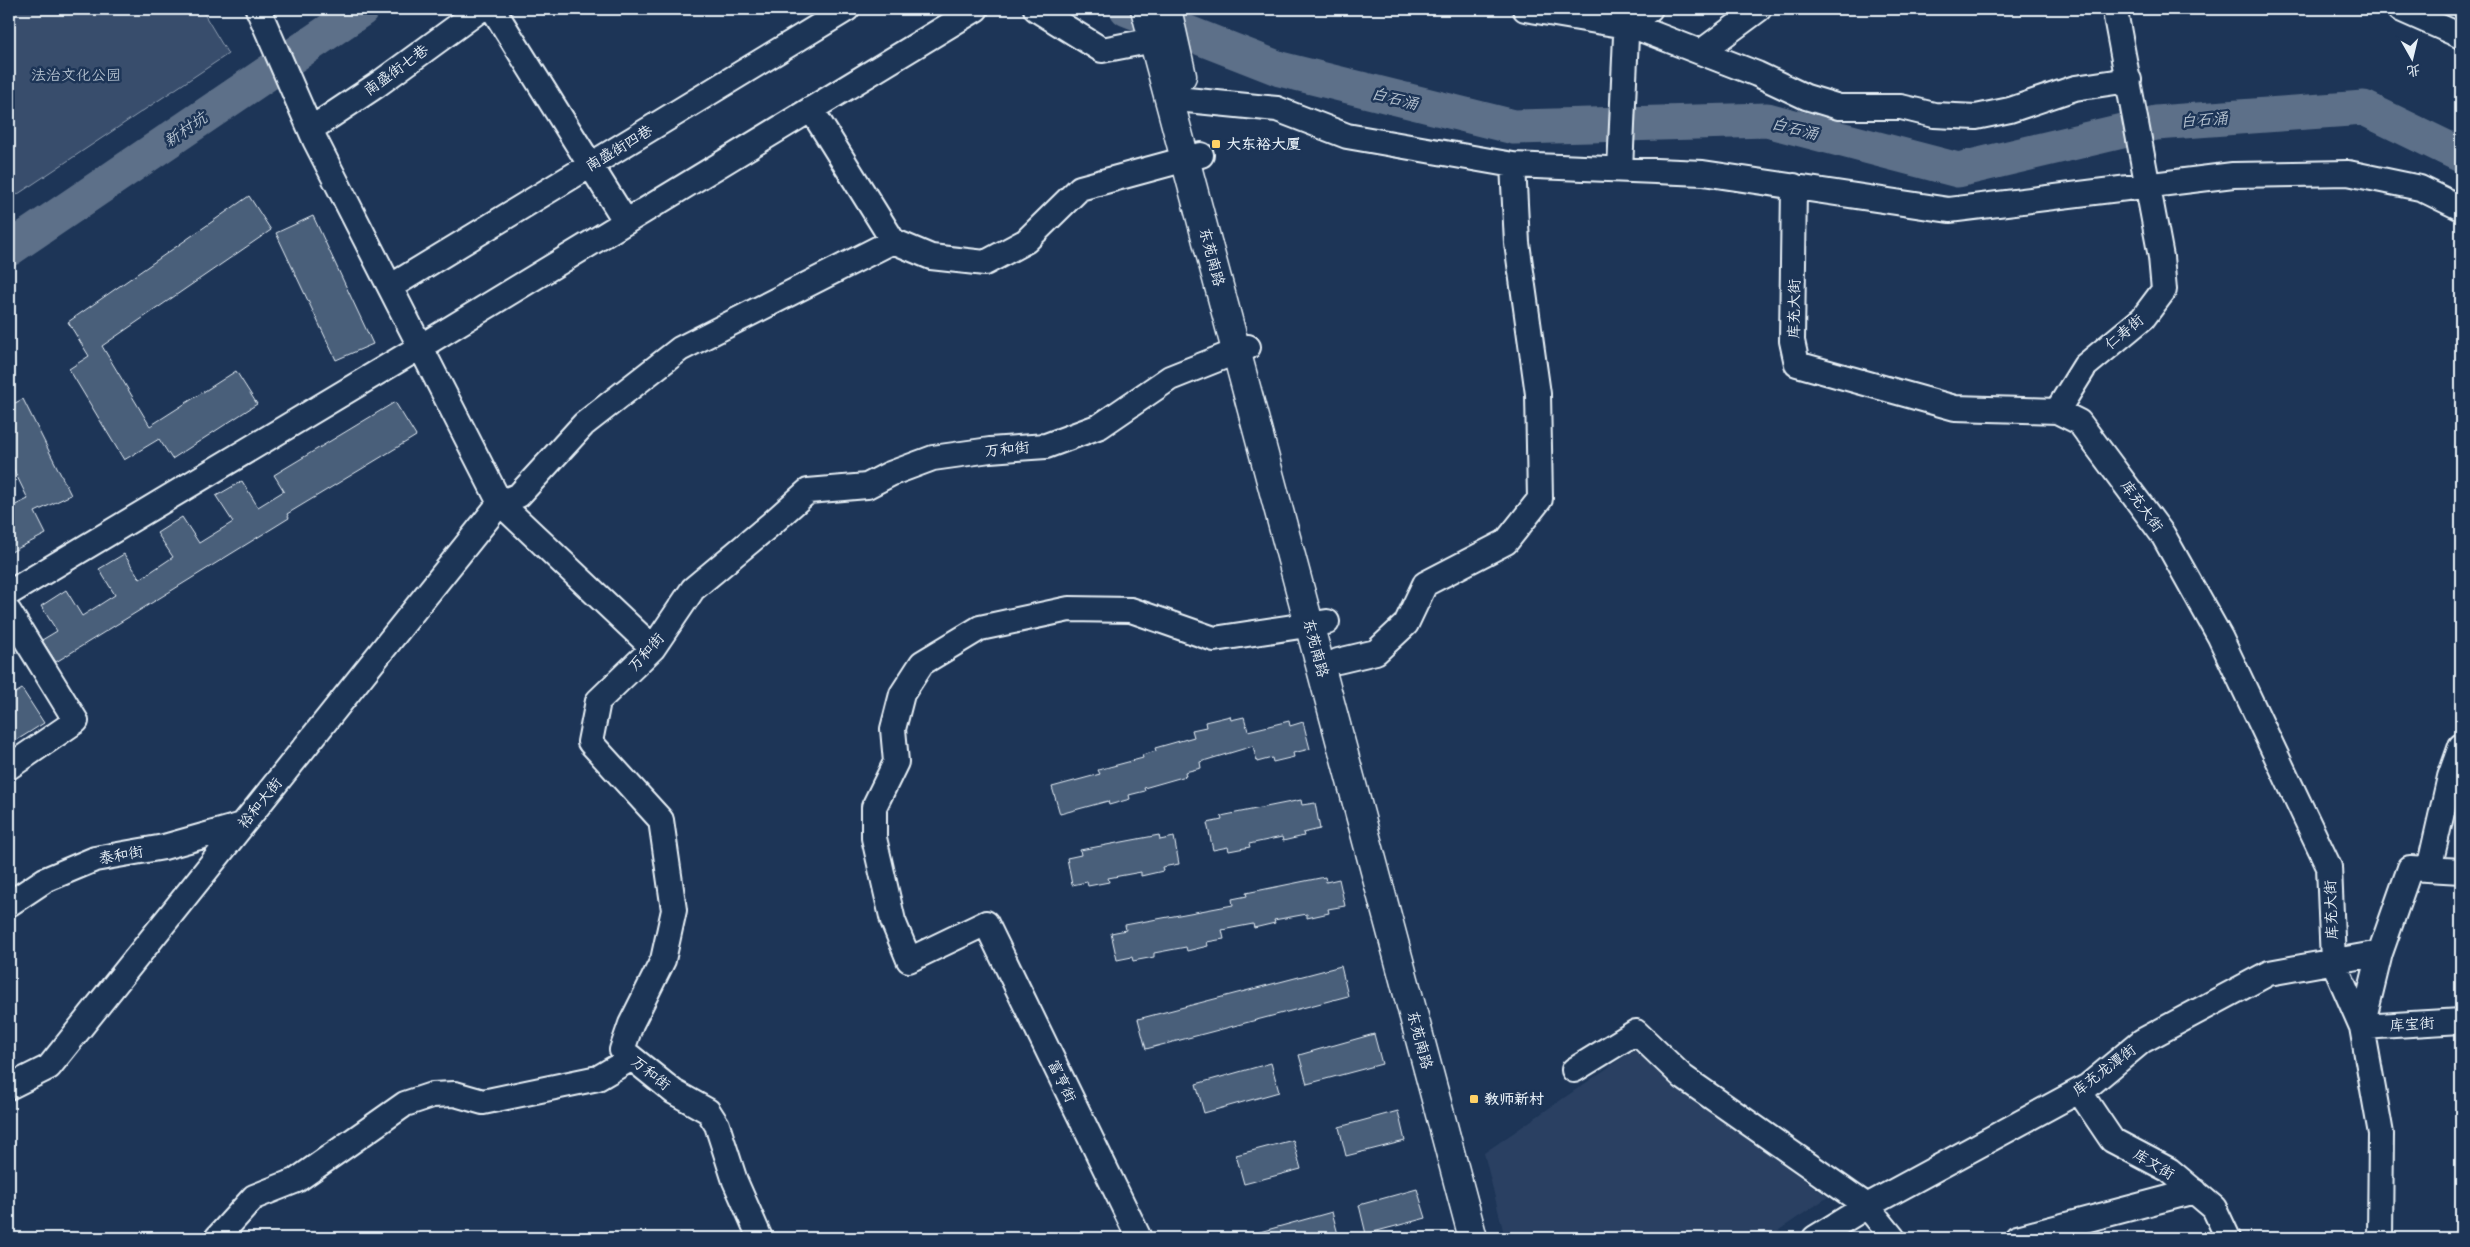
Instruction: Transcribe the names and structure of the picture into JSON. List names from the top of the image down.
{
  "streets": {
    "street": [
      "南盛街七巷",
      "南盛街四巷",
      "东苑南路",
      "库充大街",
      "仁寿街",
      "万和街",
      "裕和大街",
      "泰和街",
      "库宝街",
      "库充龙潭街",
      "富亨街",
      "库文街"
    ]
  },
  "crossings": [
    ["东苑南路", "万和街"],
    ["东苑南路", "富亨街"],
    ["库充大街", "仁寿街"],
    ["库充大街", "库宝街"],
    ["库充大街", "库充龙潭街"],
    ["裕和大街", "泰和街"],
    ["库充龙潭街", "库文街"]
  ],
  "water": ["白石涌", "新村坑"],
  "parks": ["法治文化公园"],
  "places": {
    "transit": ["大东裕大厦", "教师新村"]
  },
  "north": "bottom"
}
